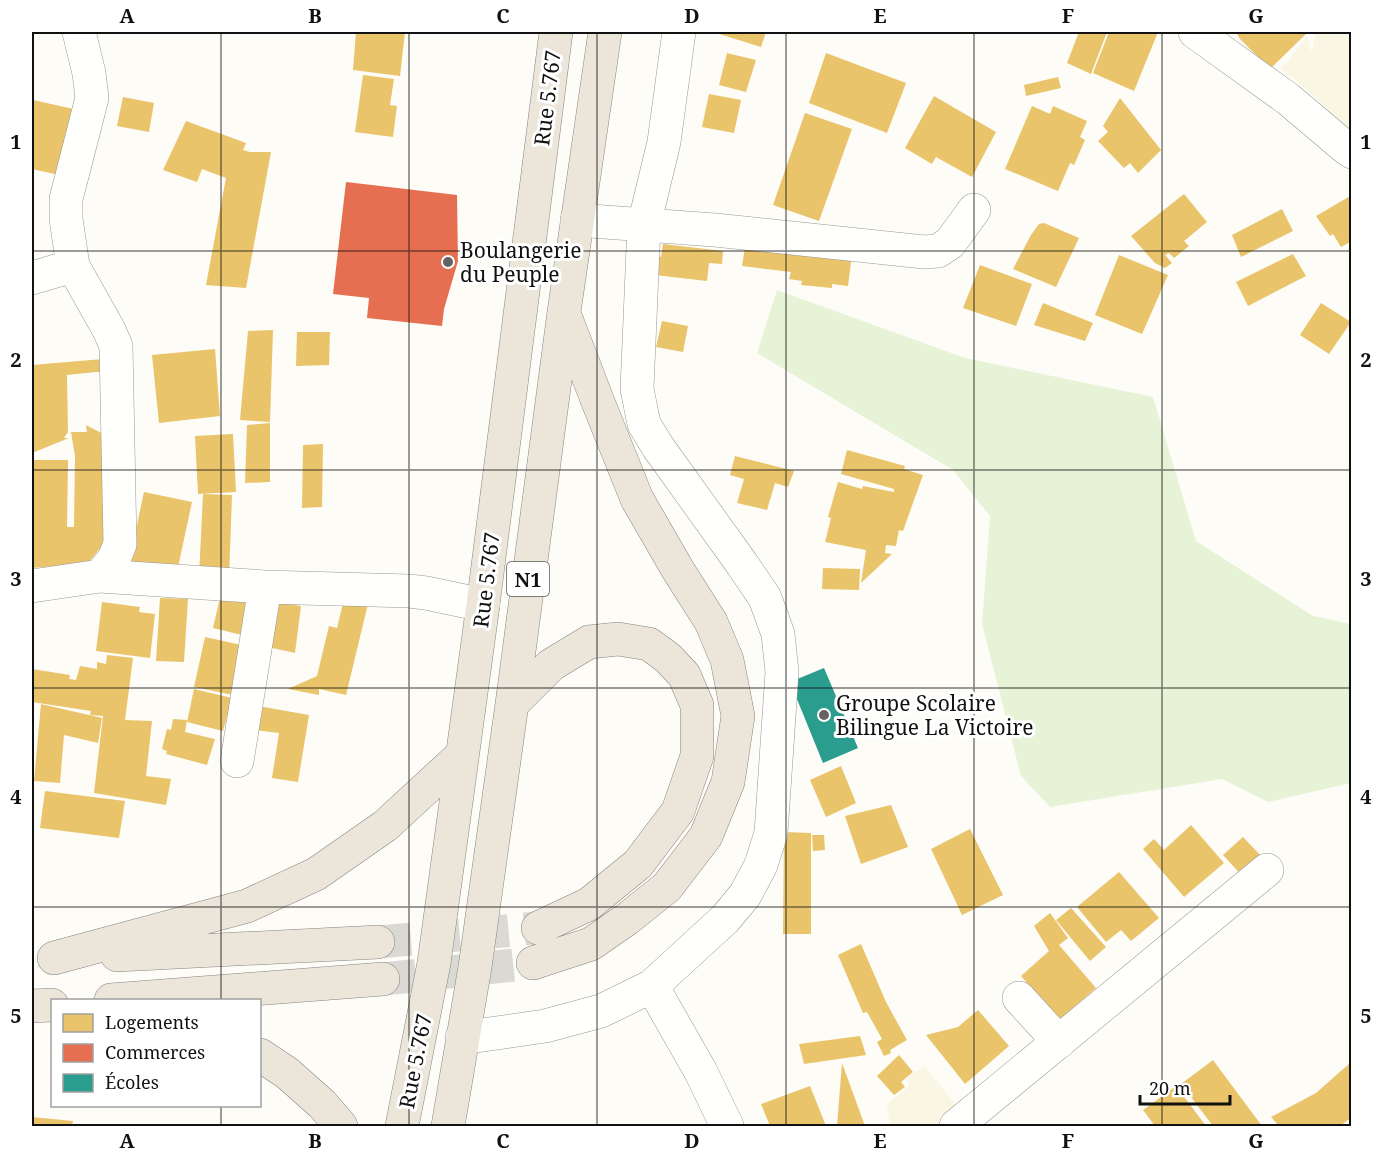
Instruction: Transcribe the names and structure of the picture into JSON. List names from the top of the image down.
{
  "streets": {
    "highway": ["Rue 5.767", "N1"]
  },
  "places": ["Boulangerie du Peuple", "Groupe Scolaire Bilingue La Victoire"],
  "legend": ["Logements", "Commerces", "Écoles"],
  "scale_bar": "20 m",
  "grid": {
    "columns": [
      "A",
      "B",
      "C",
      "D",
      "E",
      "F",
      "G"
    ],
    "rows": [
      "1",
      "2",
      "3",
      "4",
      "5"
    ]
  }
}
